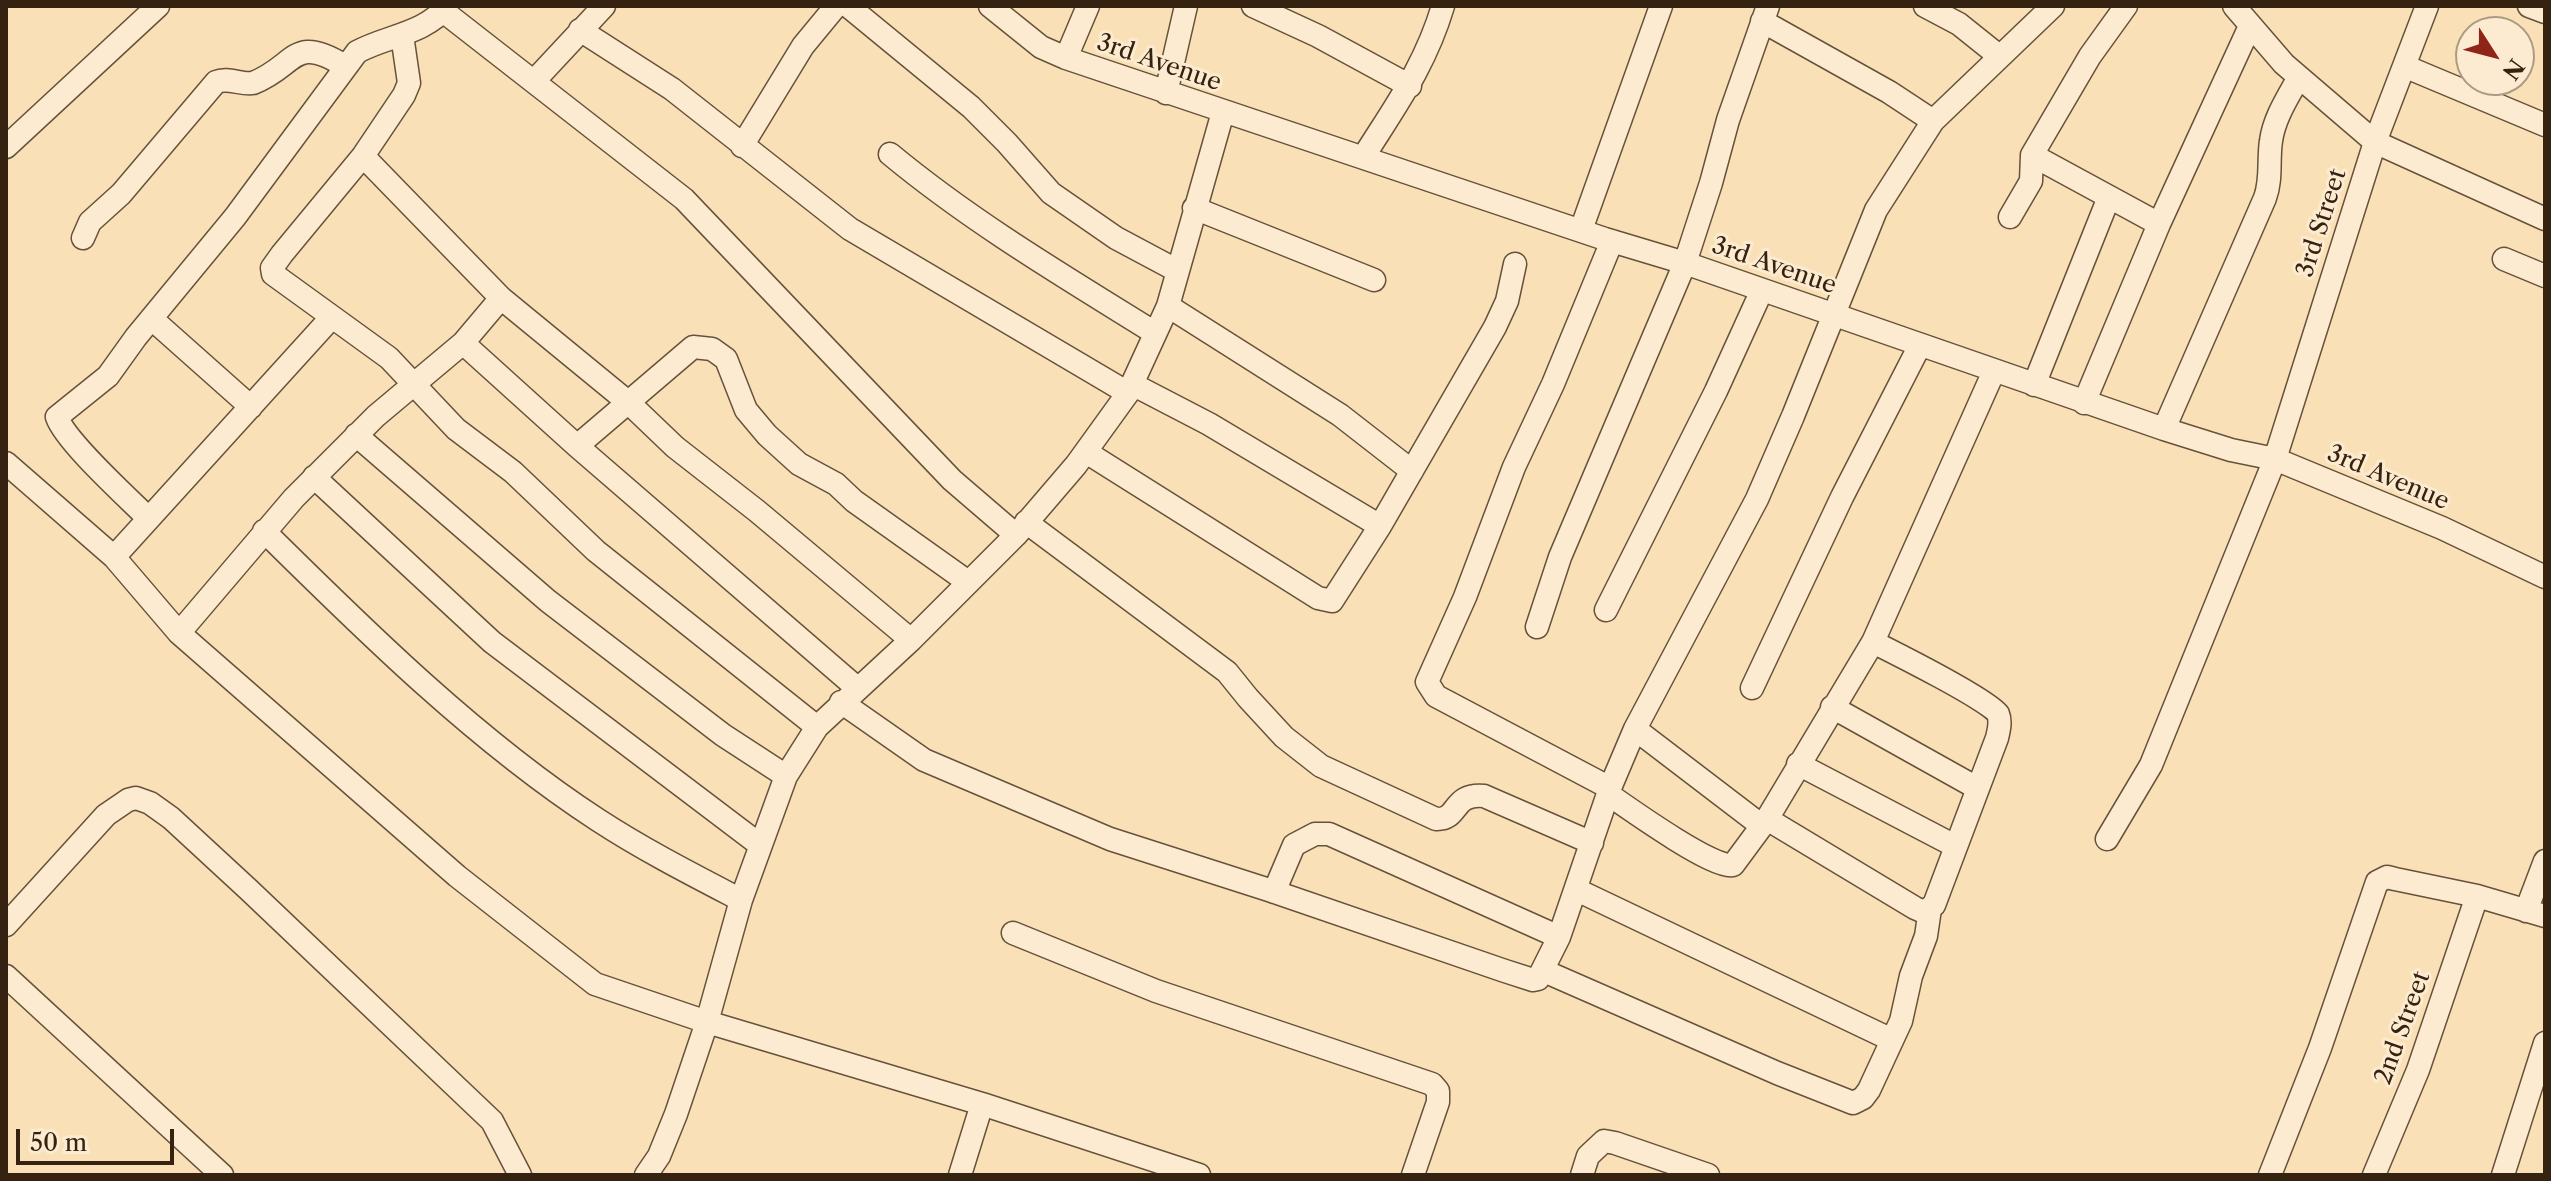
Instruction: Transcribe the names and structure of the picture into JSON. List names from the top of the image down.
{
  "streets": {
    "street": ["3rd Avenue", "3rd Street", "2nd Street"]
  },
  "crossings": [
    ["3rd Avenue", "3rd Street"]
  ],
  "scale_bar": "50 m",
  "north": "bottom right"
}
